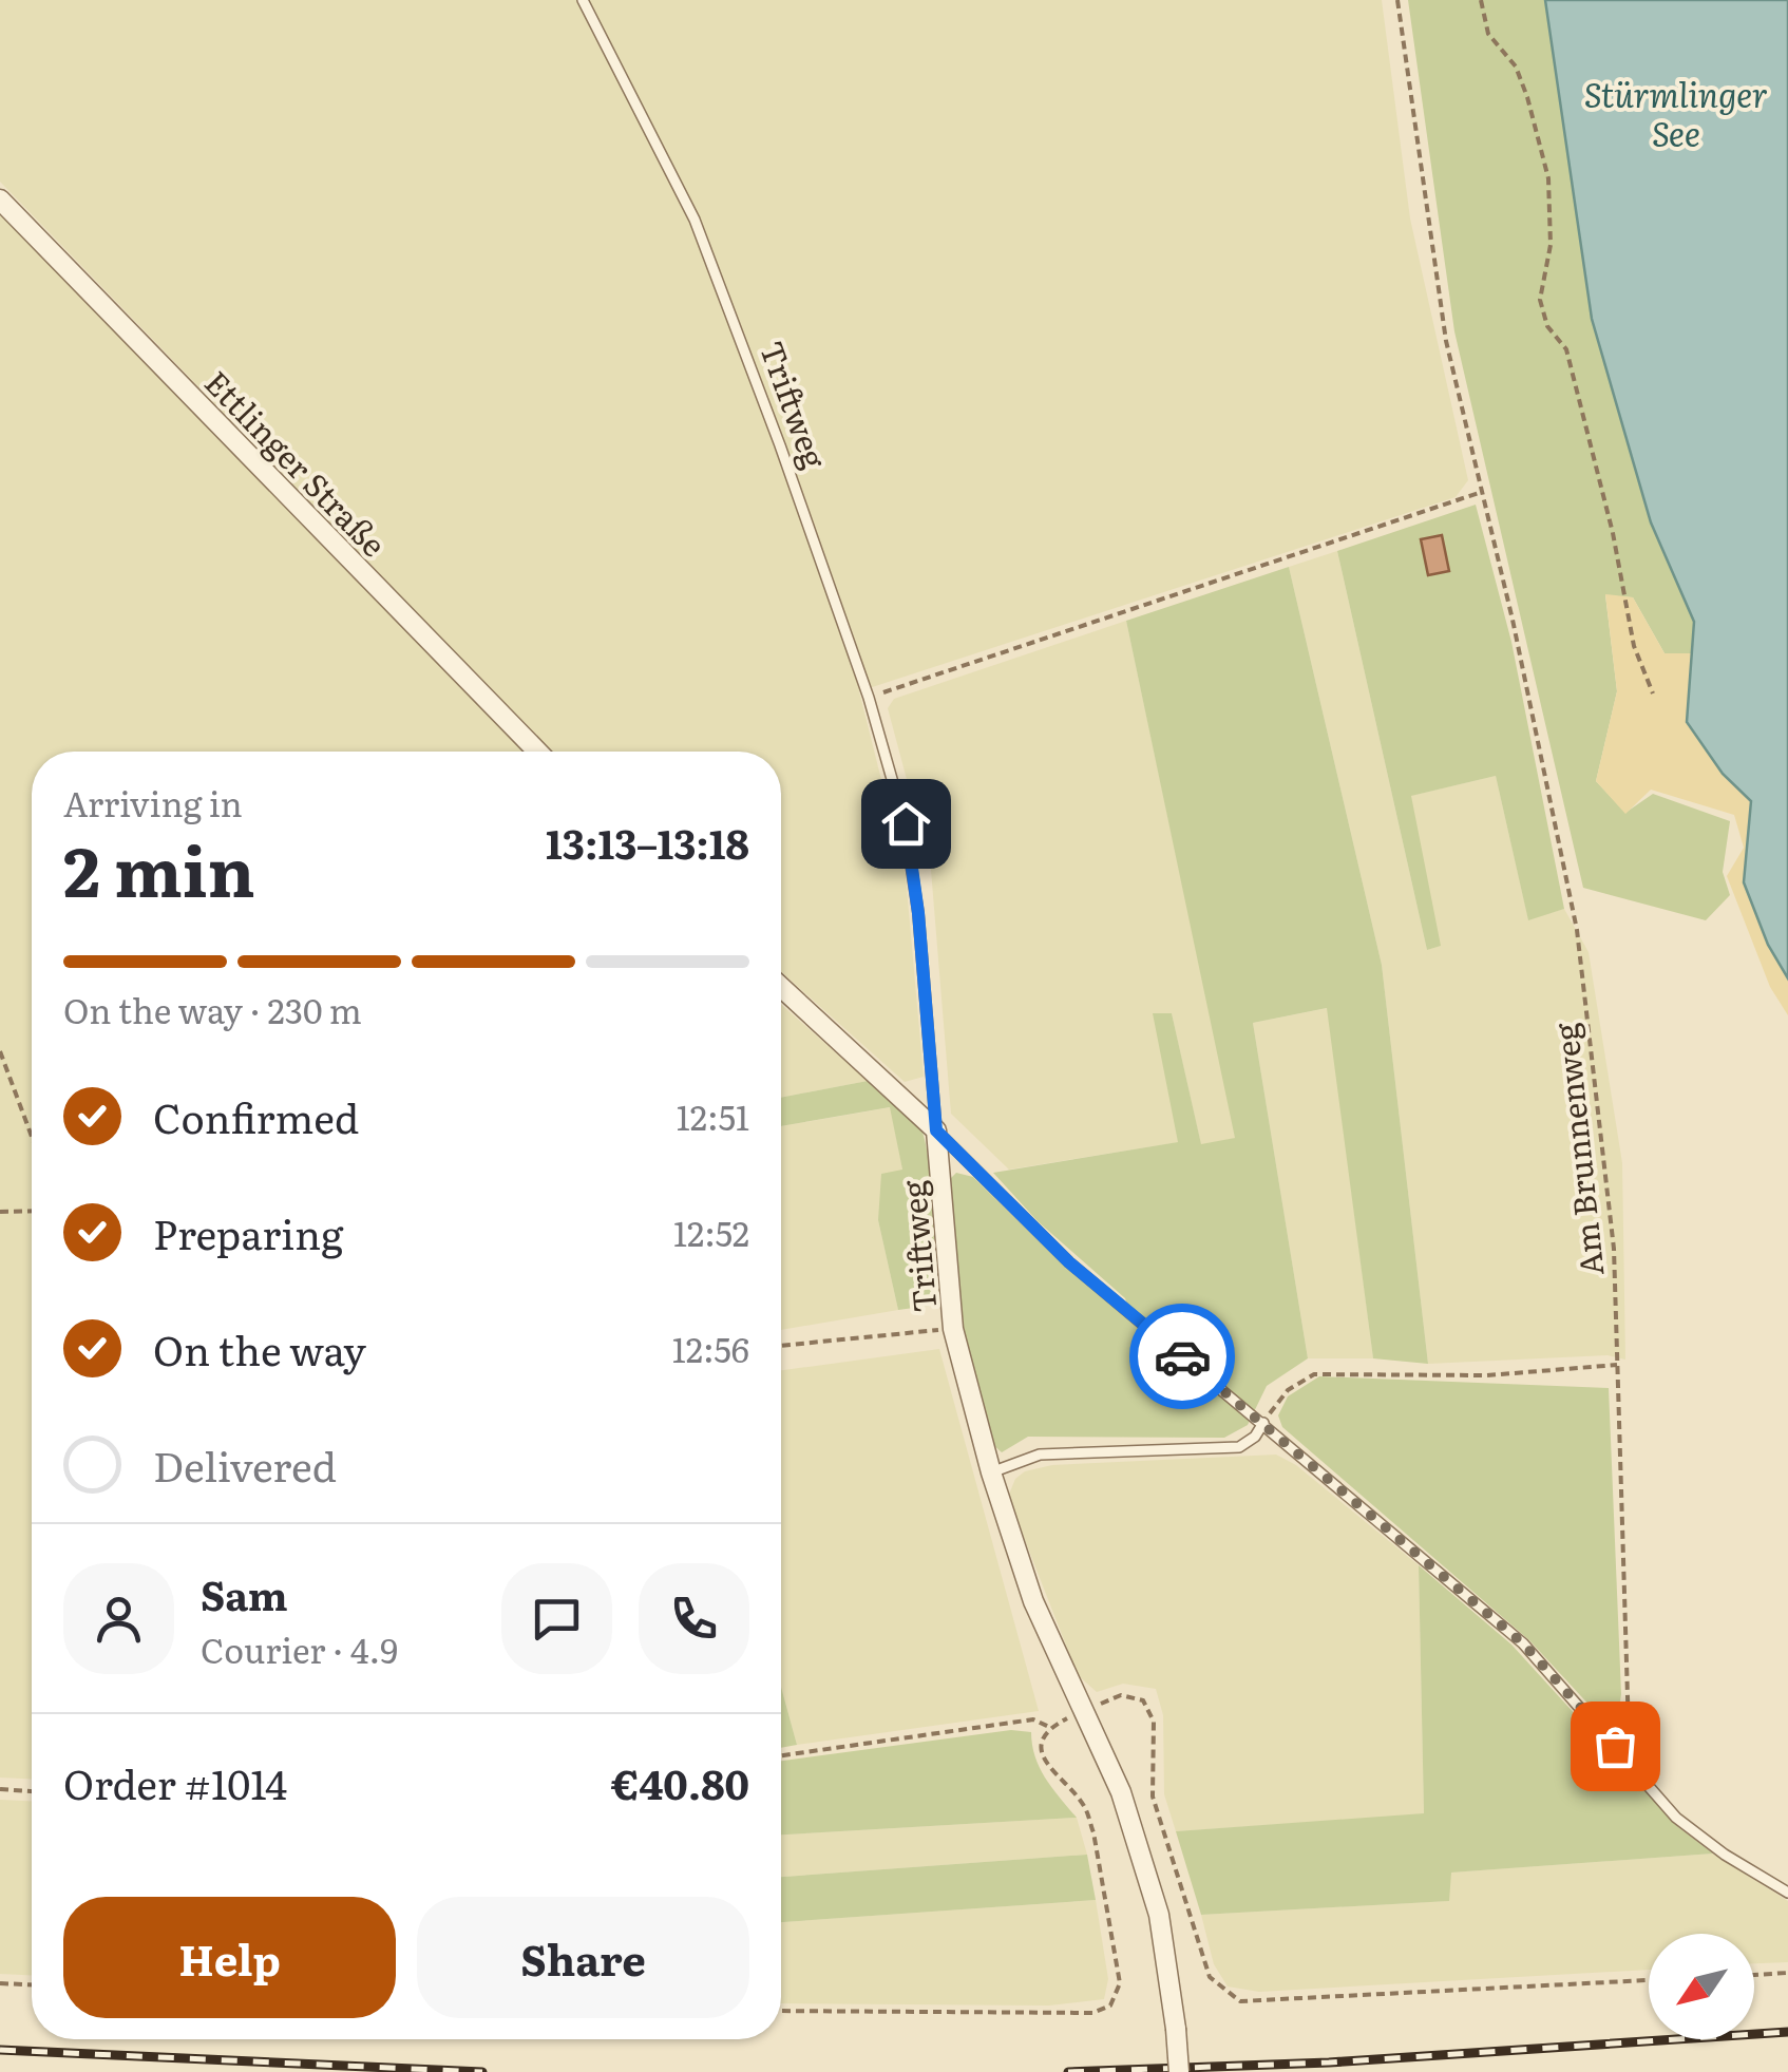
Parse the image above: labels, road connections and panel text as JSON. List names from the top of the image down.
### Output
{
  "streets": {
    "street": ["Triftweg", "Ettlinger Straße"],
    "path": ["Am Brunnenweg"]
  },
  "water": ["Stürmlinger See"],
  "north": "bottom left",
  "page": {
    "heading": ["2 min", "Arriving in", "13:13–13:18"],
    "panel": [
      "Sam",
      "Courier · 4.9",
      "Order #1014",
      "€40.80"
    ],
    "bar": "On the way · 230 m",
    "list": [
      ["Confirmed", "12:51"],
      ["Preparing", "12:52"],
      ["On the way", "12:56"],
      "Delivered"
    ],
    "buttons": ["Help", "Share"]
  }
}
